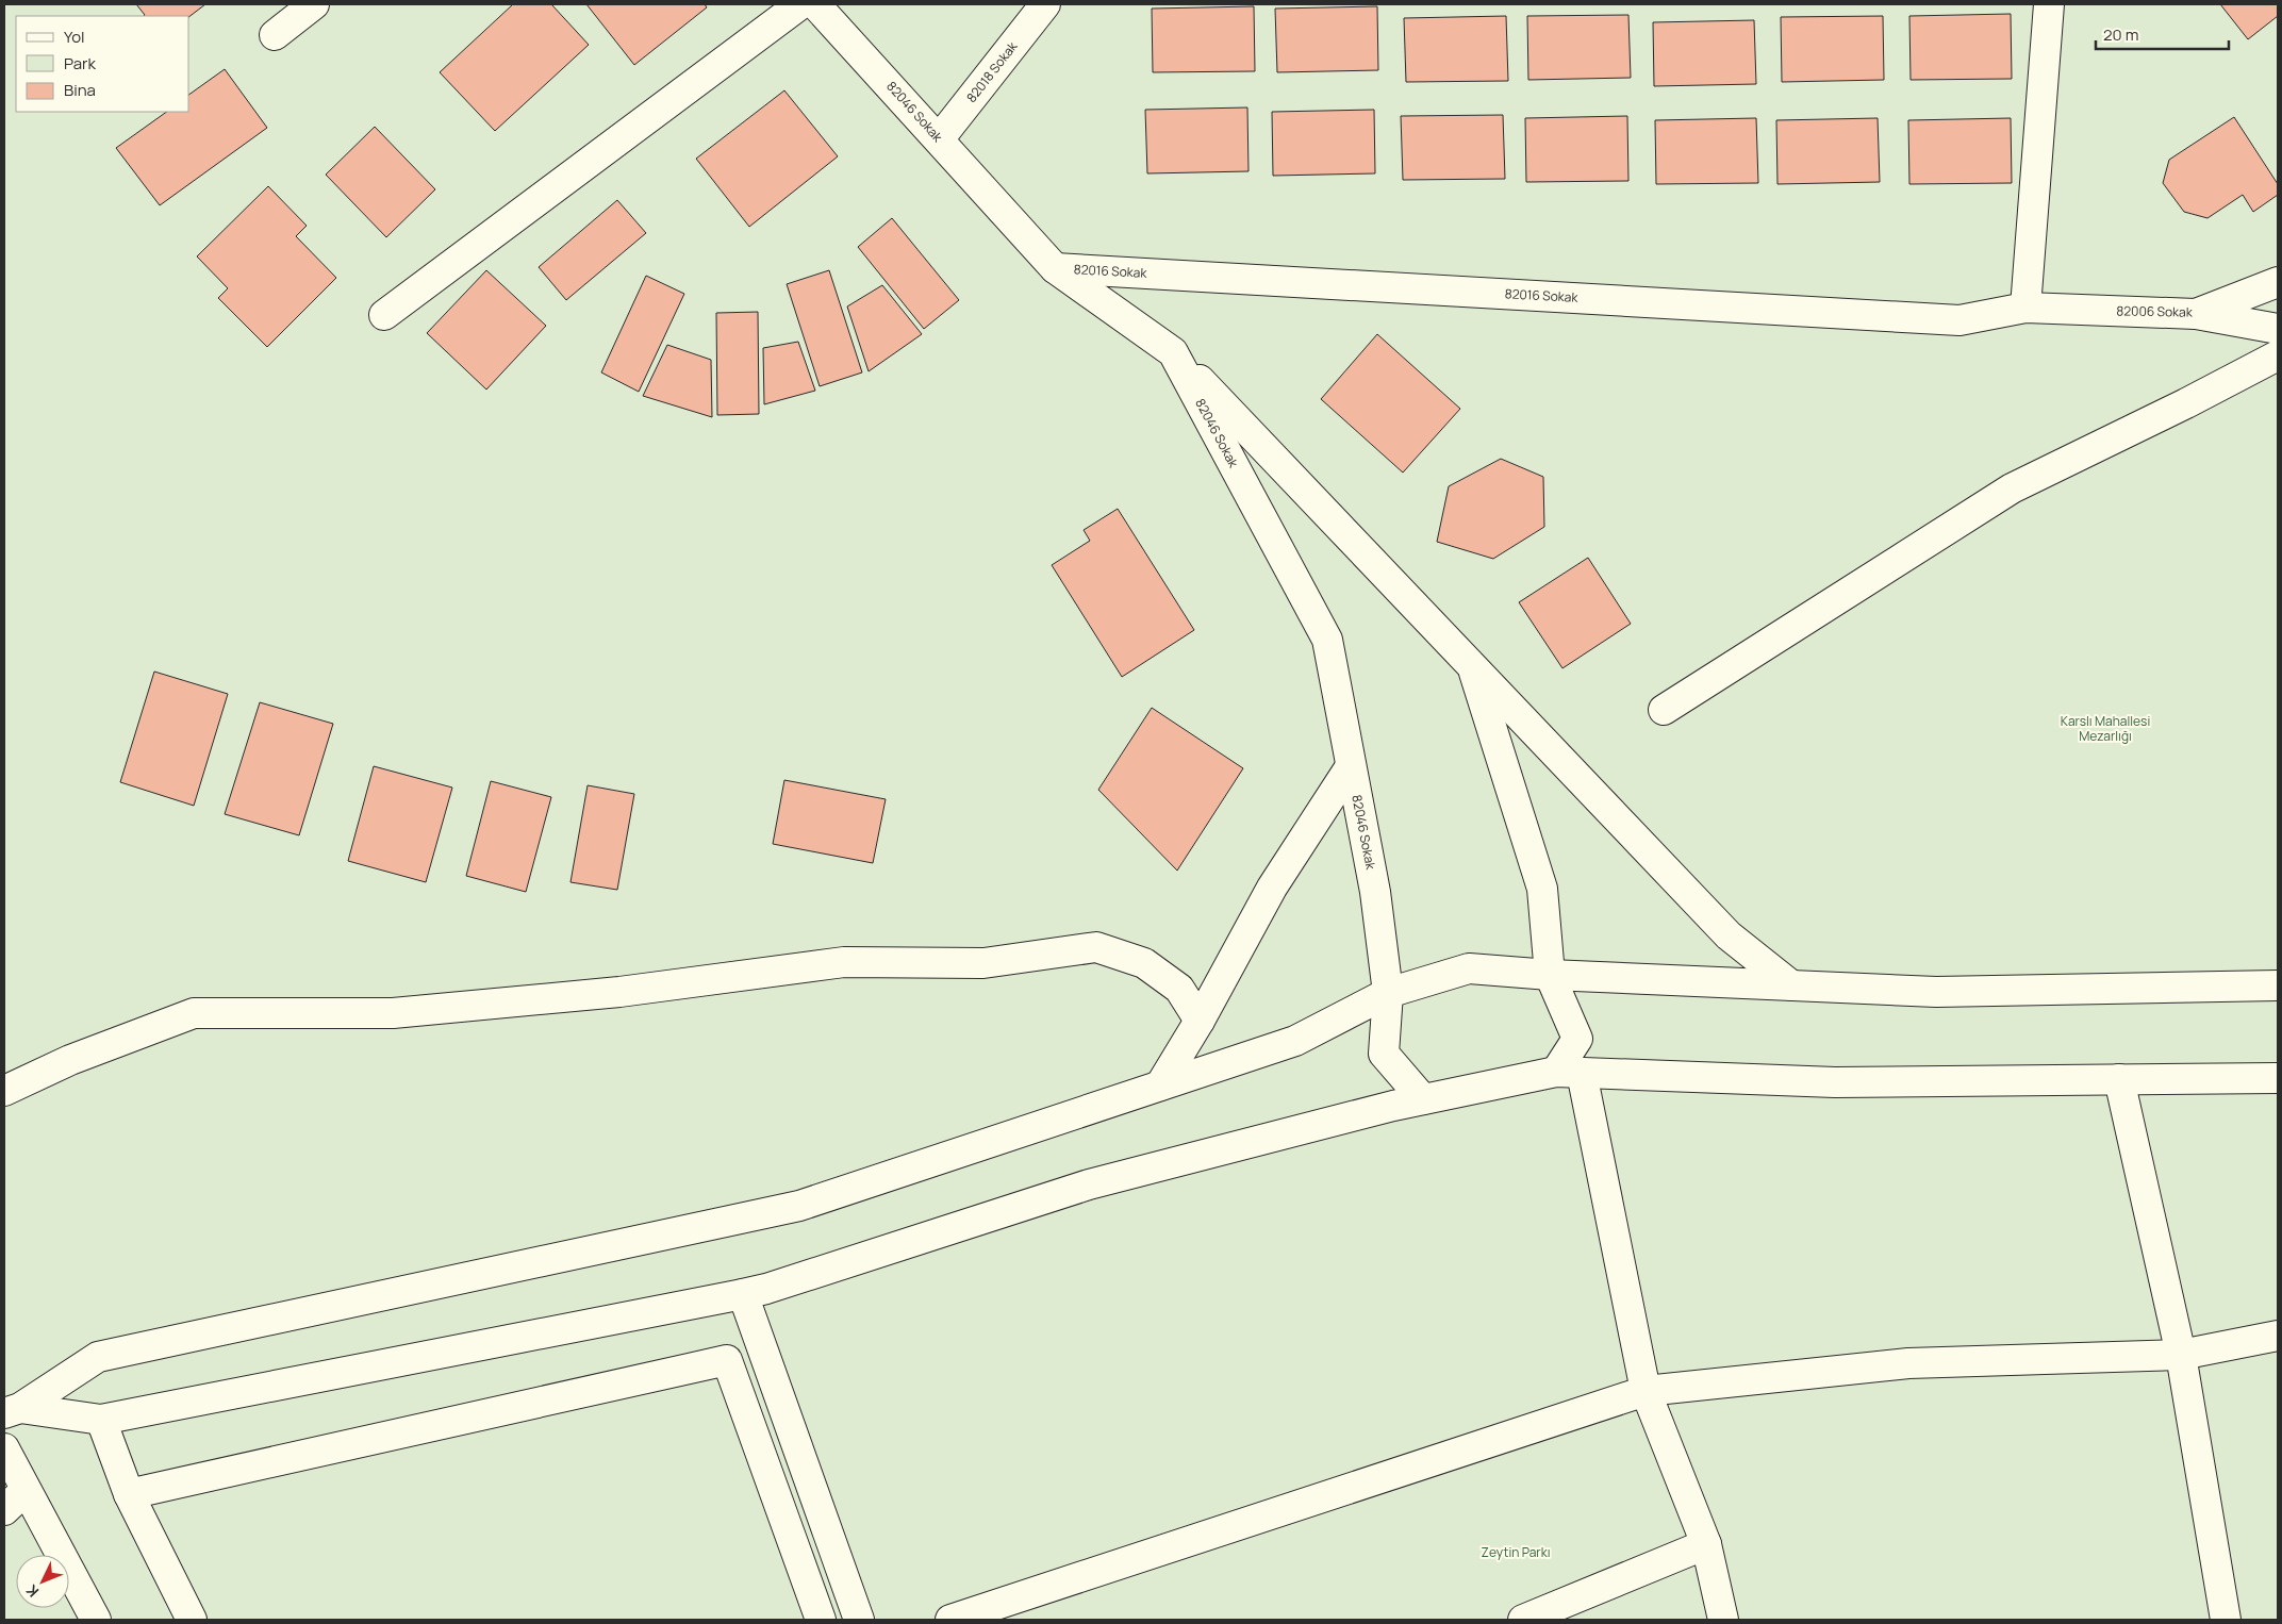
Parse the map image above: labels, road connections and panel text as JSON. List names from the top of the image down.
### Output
{
  "streets": {
    "street": [
      "82018 Sokak",
      "82046 Sokak",
      "82016 Sokak",
      "82006 Sokak"
    ]
  },
  "crossings": [
    ["82018 Sokak", "82046 Sokak"],
    ["82046 Sokak", "82016 Sokak"],
    ["82016 Sokak", "82006 Sokak"]
  ],
  "parks": ["Karslı Mahallesi Mezarlığı", "Zeytin Parkı"],
  "legend": ["Yol", "Park", "Bina"],
  "scale_bar": "20 m",
  "north": "bottom left"
}
